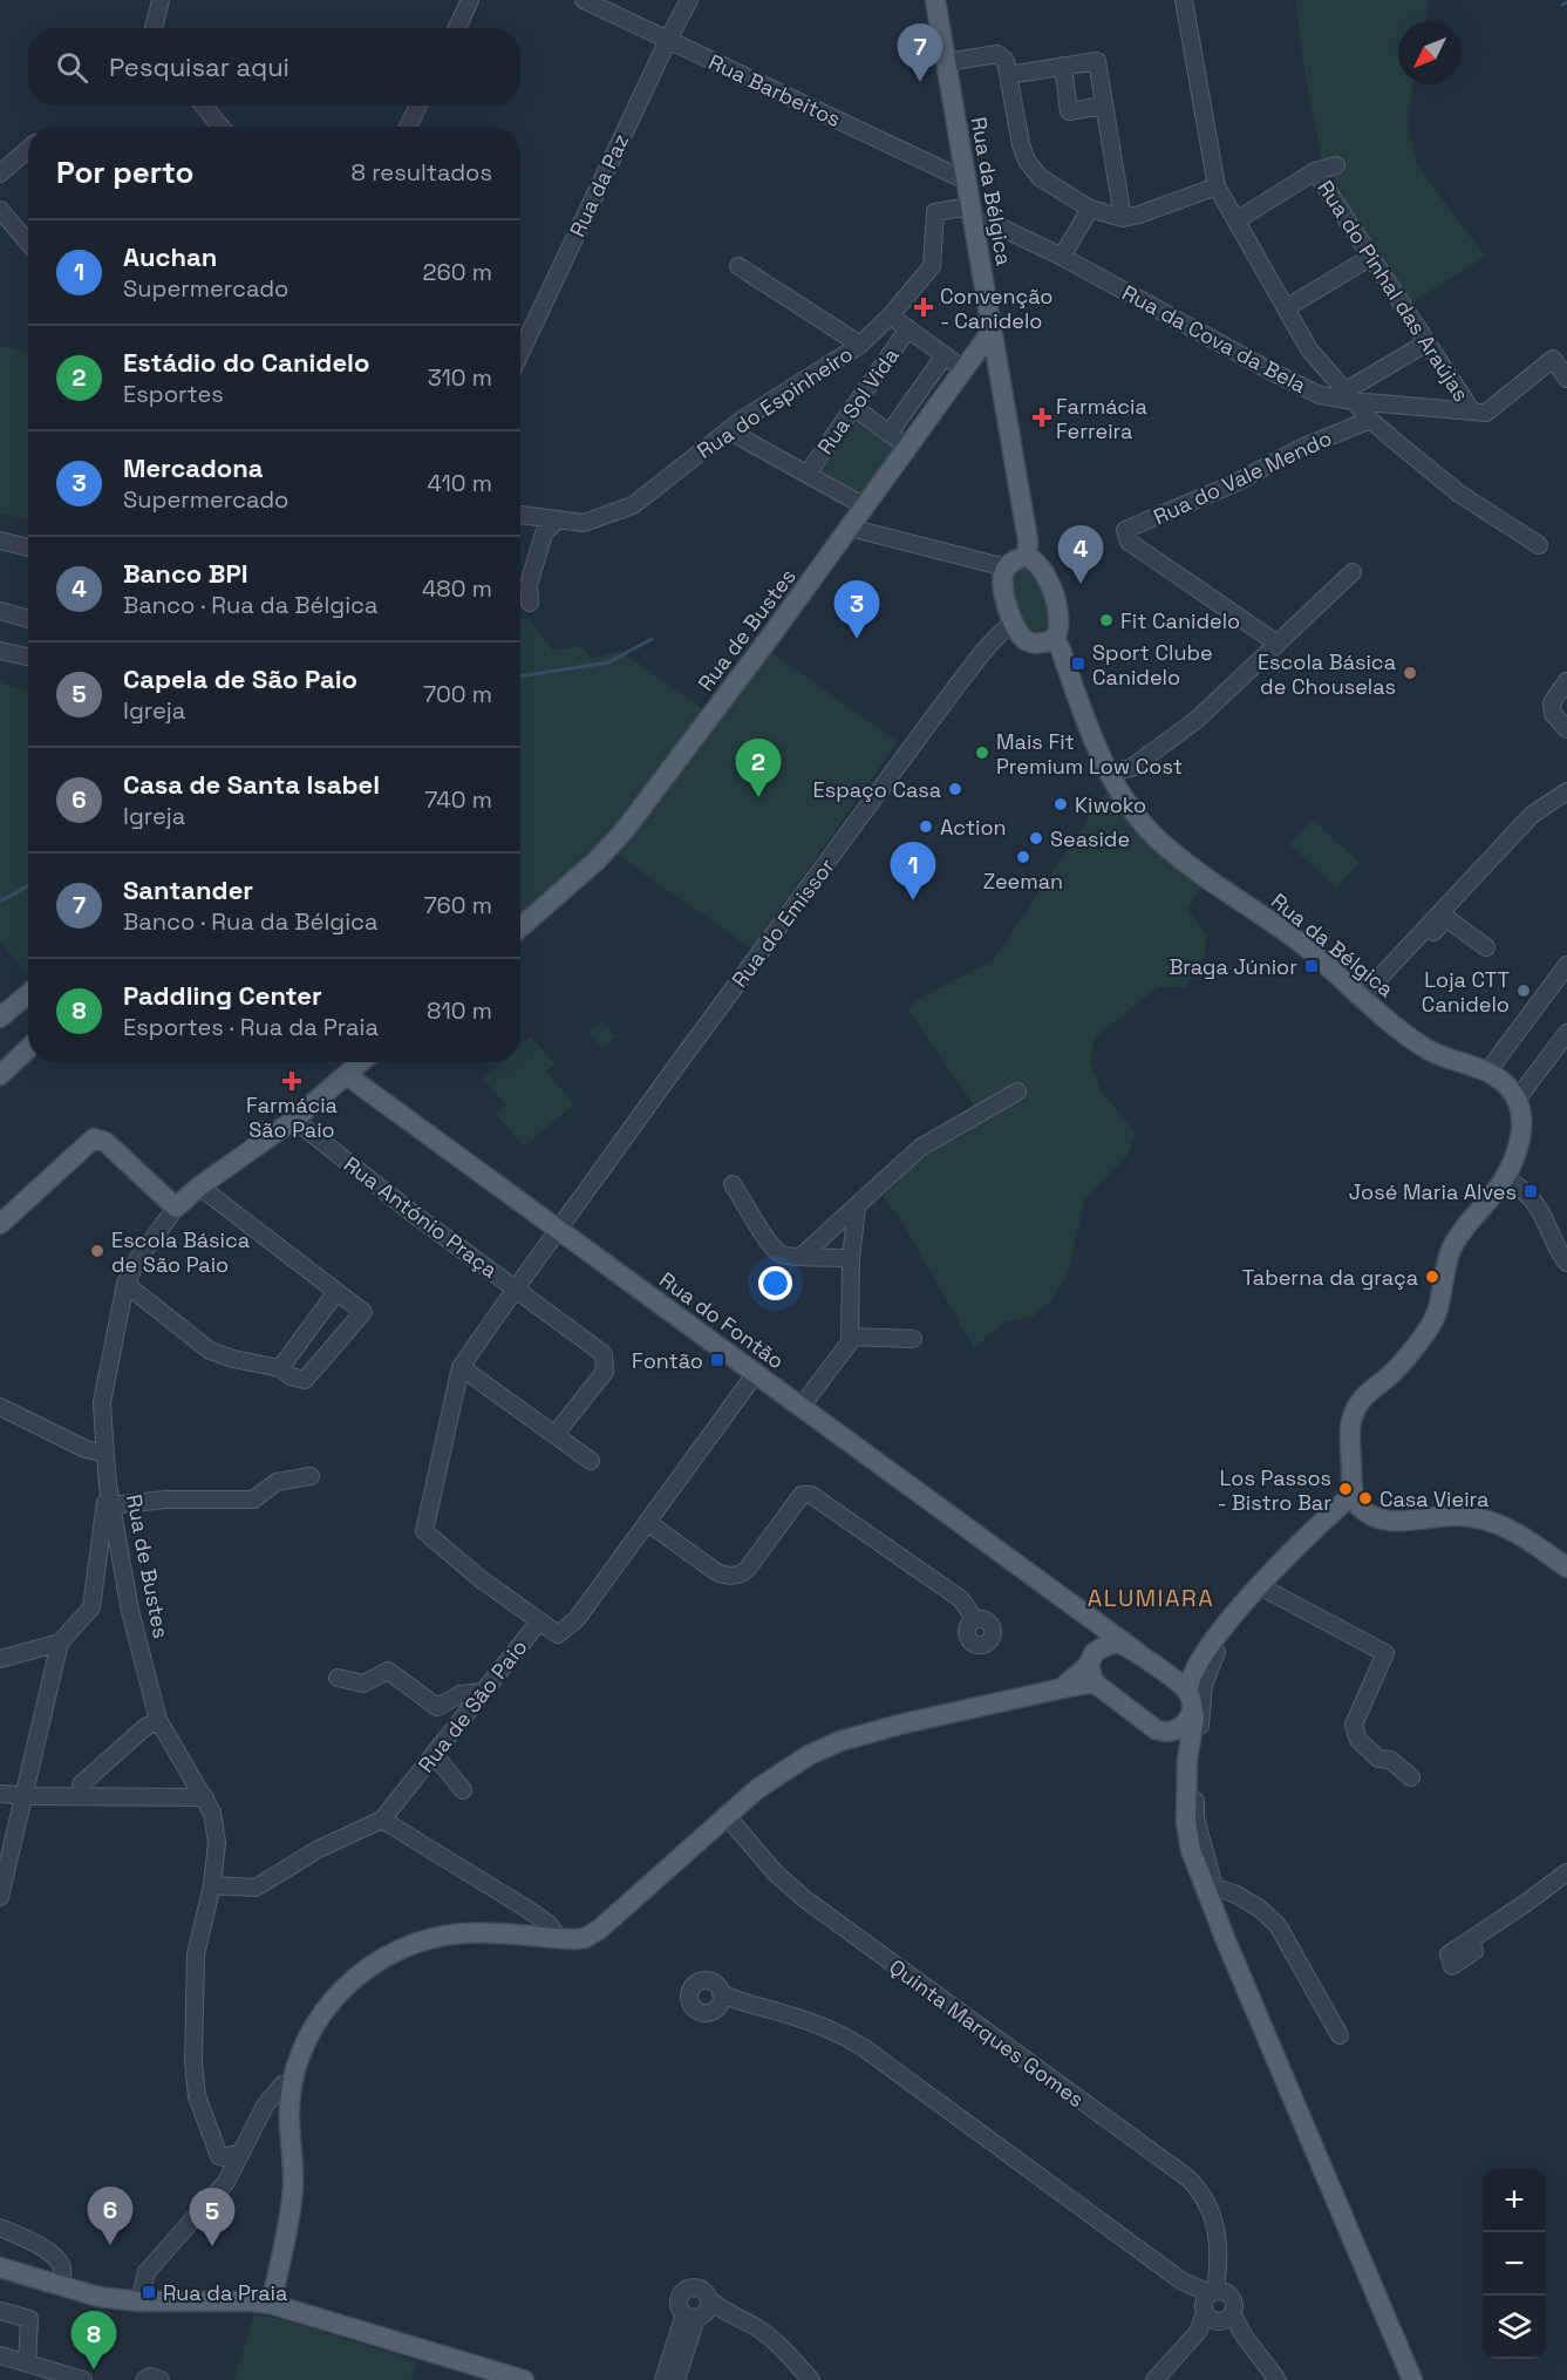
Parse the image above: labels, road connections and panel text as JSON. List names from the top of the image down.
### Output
{
  "streets": {
    "main road": ["Rua da Bélgica", "Rua de Bustes", "Rua do Fontão"],
    "street": [
      "Rua Barbeitos",
      "Rua da Paz",
      "Rua do Pinhal das Araújas",
      "Rua da Cova da Bela",
      "Rua Sol Vida",
      "Rua do Espinheiro",
      "Rua do Vale Mendo",
      "Rua do Emissor",
      "Rua António Praça",
      "Rua de São Paio",
      "Quinta Marques Gomes"
    ]
  },
  "crossings": [
    ["Rua Barbeitos", "Rua da Paz"],
    ["Rua Barbeitos", "Rua da Bélgica"],
    ["Rua da Bélgica", "Rua da Cova da Bela"],
    ["Rua da Bélgica", "Rua do Espinheiro"],
    ["Rua da Bélgica", "Rua de Bustes"],
    ["Rua do Pinhal das Araújas", "Rua da Cova da Bela"],
    ["Rua da Cova da Bela", "Rua do Espinheiro"],
    ["Rua de Bustes", "Rua António Praça"],
    ["Rua de Bustes", "Rua do Fontão"],
    ["Rua de Bustes", "Rua de São Paio"],
    ["Rua do Emissor", "Rua António Praça"],
    ["Rua do Emissor", "Rua do Fontão"],
    ["Rua do Fontão", "Rua de São Paio"]
  ],
  "districts": ["ALUMIARA"],
  "places": {
    "health": ["Convenção - Canidelo", "Farmácia Ferreira", "Farmácia São Paio"],
    "other": [
      "Fit Canidelo",
      "Escola Básica de Chouselas",
      "Mais Fit Premium Low Cost",
      "Espaço Casa",
      "Kiwoko",
      "Action",
      "Seaside",
      "Zeeman",
      "Loja CTT Canidelo",
      "Escola Básica de São Paio",
      "Taberna da graça",
      "Los Passos - Bistro Bar",
      "Casa Vieira"
    ],
    "transit": [
      "Sport Clube Canidelo",
      "Braga Júnior",
      "José Maria Alves",
      "Fontão",
      "Rua da Praia"
    ]
  },
  "north": "bottom left",
  "page": {
    "pins": [
      "7",
      "4",
      "3",
      "2",
      "1",
      "6",
      "5",
      "8"
    ],
    "search": "Pesquisar aqui",
    "heading": ["Por perto", "8 resultados"],
    "list": [
      {
        "mark": "1",
        "name": "Auchan",
        "note": "Supermercado",
        "value": "260 m"
      },
      {
        "mark": "2",
        "name": "Estádio do Canidelo",
        "note": "Esportes",
        "value": "310 m"
      },
      {
        "mark": "3",
        "name": "Mercadona",
        "note": "Supermercado",
        "value": "410 m"
      },
      {
        "mark": "4",
        "name": "Banco BPI",
        "note": "Banco · Rua da Bélgica",
        "value": "480 m"
      },
      {
        "mark": "5",
        "name": "Capela de São Paio",
        "note": "Igreja",
        "value": "700 m"
      },
      {
        "mark": "6",
        "name": "Casa de Santa Isabel",
        "note": "Igreja",
        "value": "740 m"
      },
      {
        "mark": "7",
        "name": "Santander",
        "note": "Banco · Rua da Bélgica",
        "value": "760 m"
      },
      {
        "mark": "8",
        "name": "Paddling Center",
        "note": "Esportes · Rua da Praia",
        "value": "810 m"
      }
    ],
    "map_buttons": ["+", "−"]
  }
}
